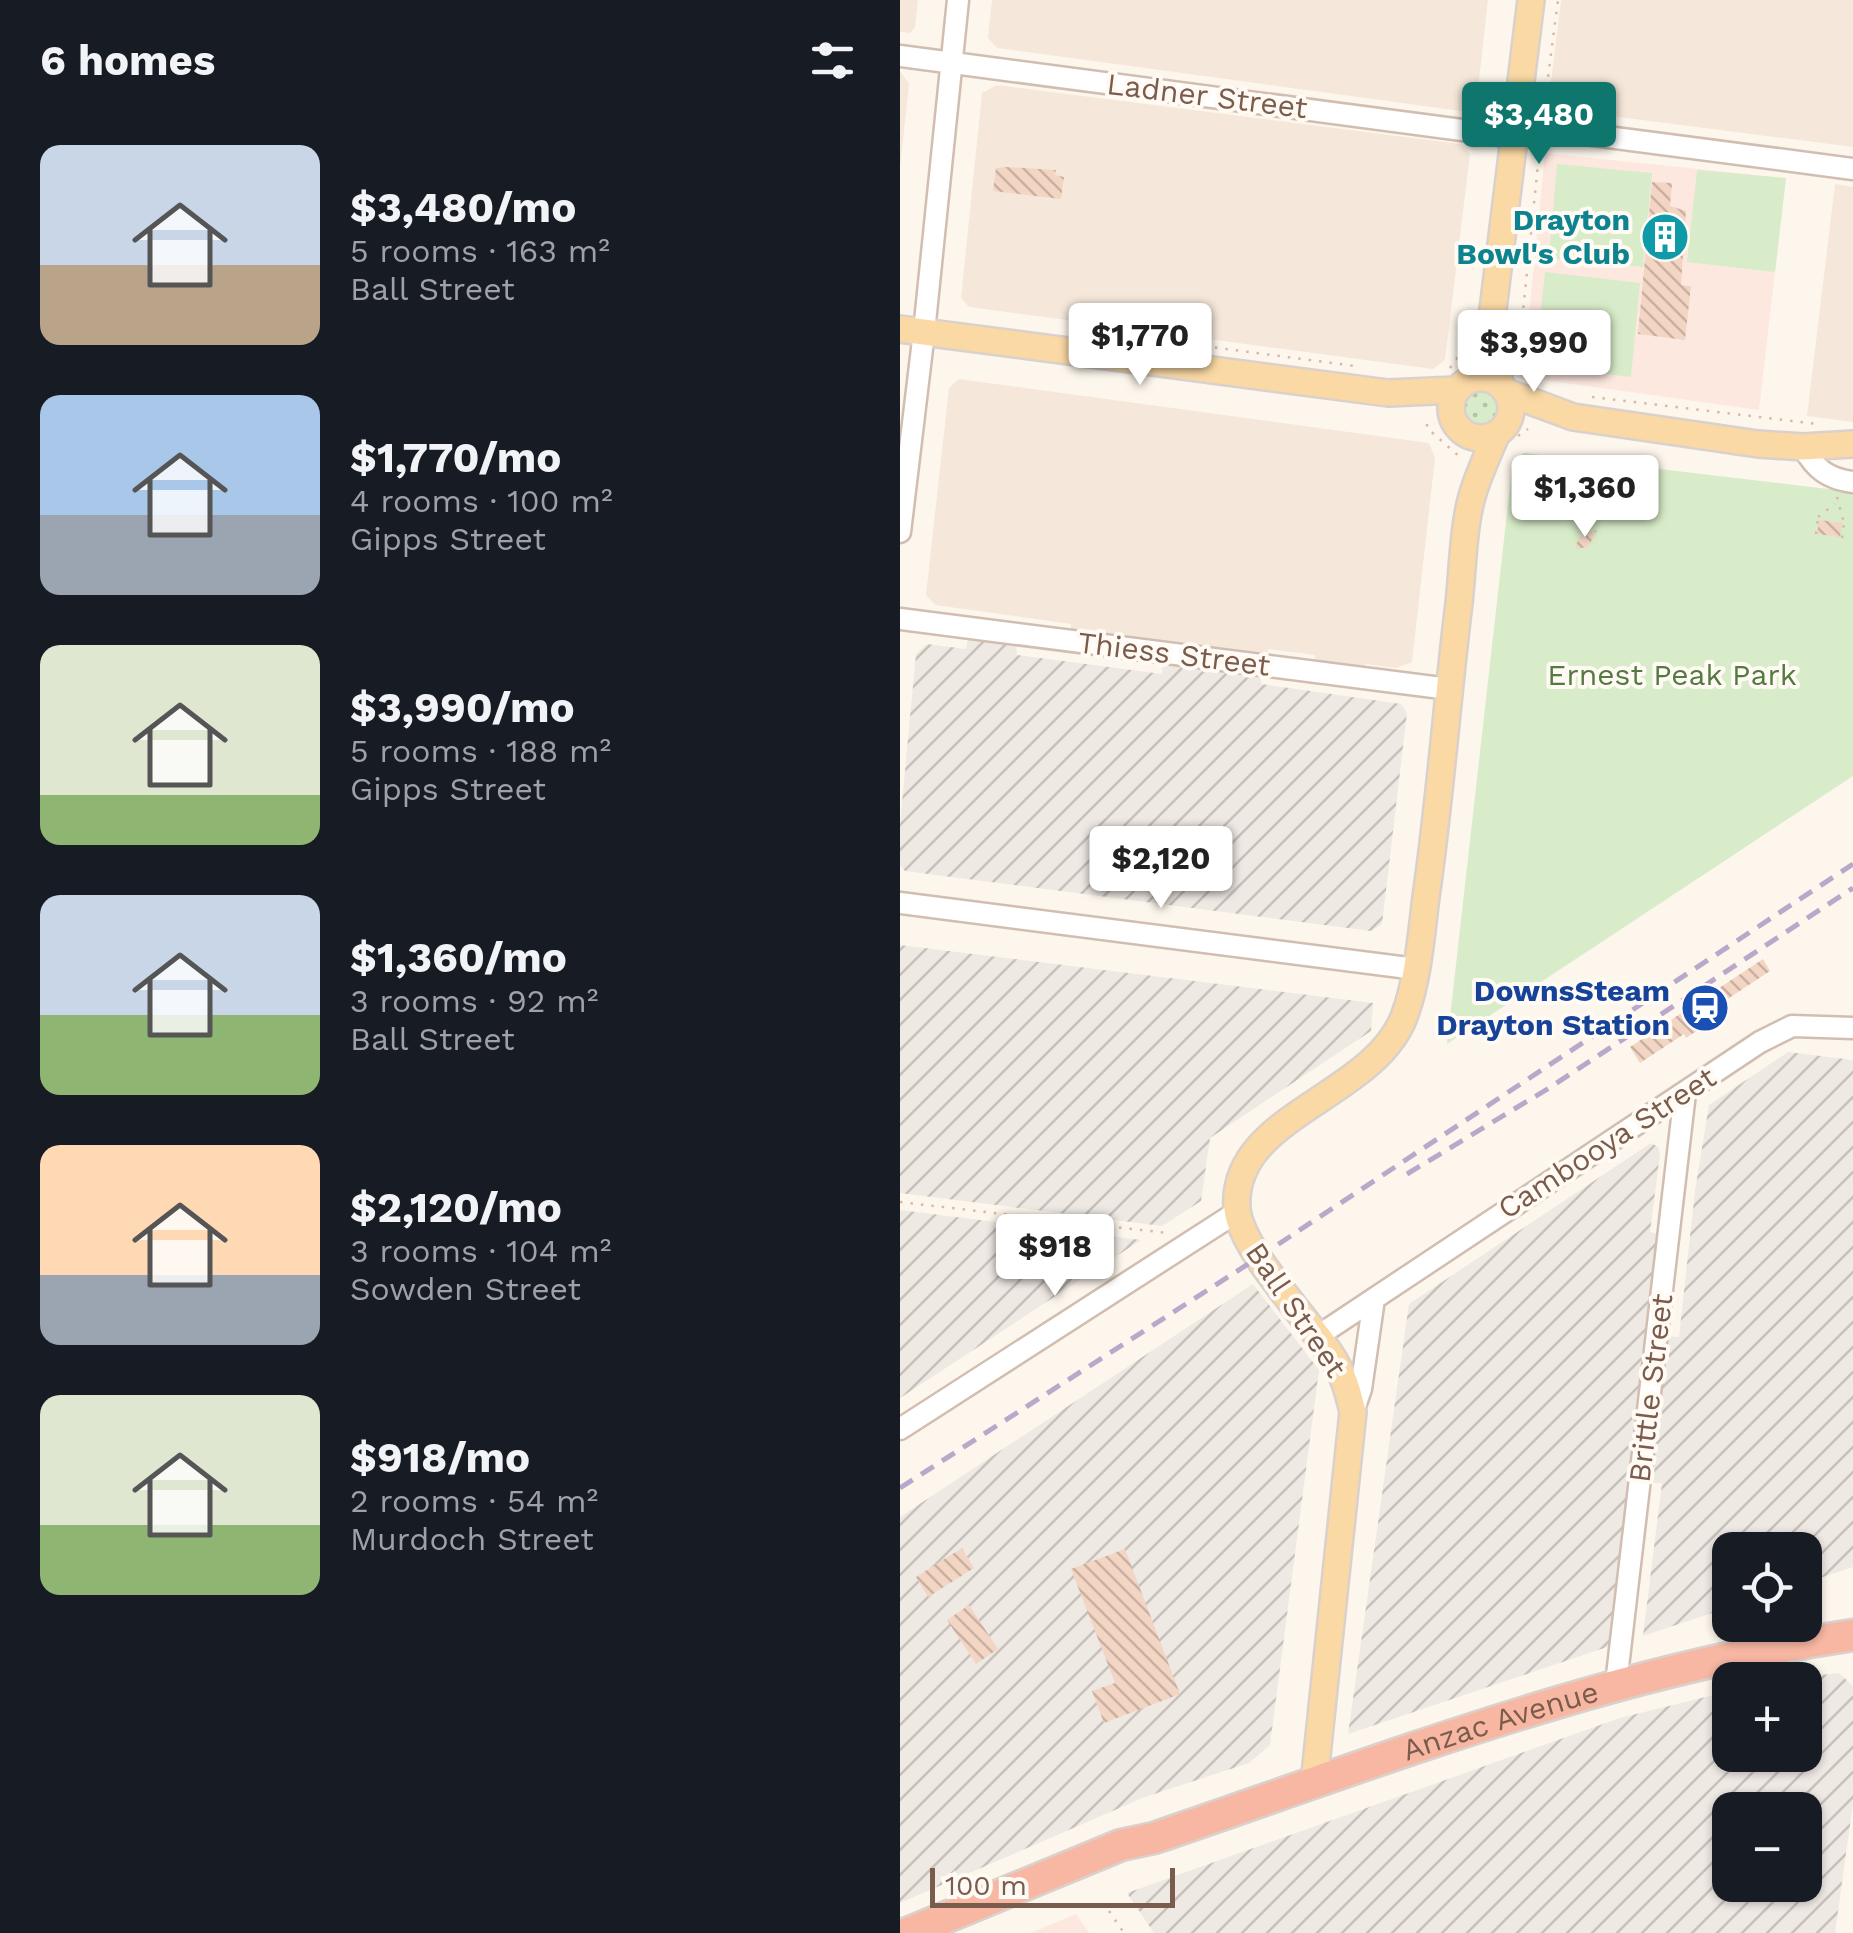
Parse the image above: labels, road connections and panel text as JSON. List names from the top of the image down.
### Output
{
  "streets": {
    "highway": ["Anzac Avenue"],
    "main road": ["Ball Street"],
    "street": [
      "Ladner Street",
      "Thiess Street",
      "Cambooya Street",
      "Brittle Street"
    ]
  },
  "crossings": [
    ["Thiess Street", "Ball Street"],
    ["Cambooya Street", "Ball Street"],
    ["Cambooya Street", "Brittle Street"],
    ["Ball Street", "Anzac Avenue"],
    ["Brittle Street", "Anzac Avenue"]
  ],
  "parks": ["Ernest Peak Park"],
  "places": {
    "building": ["Drayton Bowl's Club"],
    "station": ["DownsSteam Drayton Station"]
  },
  "scale_bar": "100 m",
  "page": {
    "heading": "6 homes",
    "price": [
      "$3,480",
      "$1,770",
      "$3,990",
      "$1,360",
      "$2,120",
      "$918"
    ],
    "list": [
      {
        "name": "$3,480/mo",
        "note": "5 rooms · 163 m² · Ball Street"
      },
      {
        "name": "$1,770/mo",
        "note": "4 rooms · 100 m² · Gipps Street"
      },
      {
        "name": "$3,990/mo",
        "note": "5 rooms · 188 m² · Gipps Street"
      },
      {
        "name": "$1,360/mo",
        "note": "3 rooms · 92 m² · Ball Street"
      },
      {
        "name": "$2,120/mo",
        "note": "3 rooms · 104 m² · Sowden Street"
      },
      {
        "name": "$918/mo",
        "note": "2 rooms · 54 m² · Murdoch Street"
      }
    ],
    "map_buttons": ["+", "−"],
    "scale": "100 m"
  }
}
